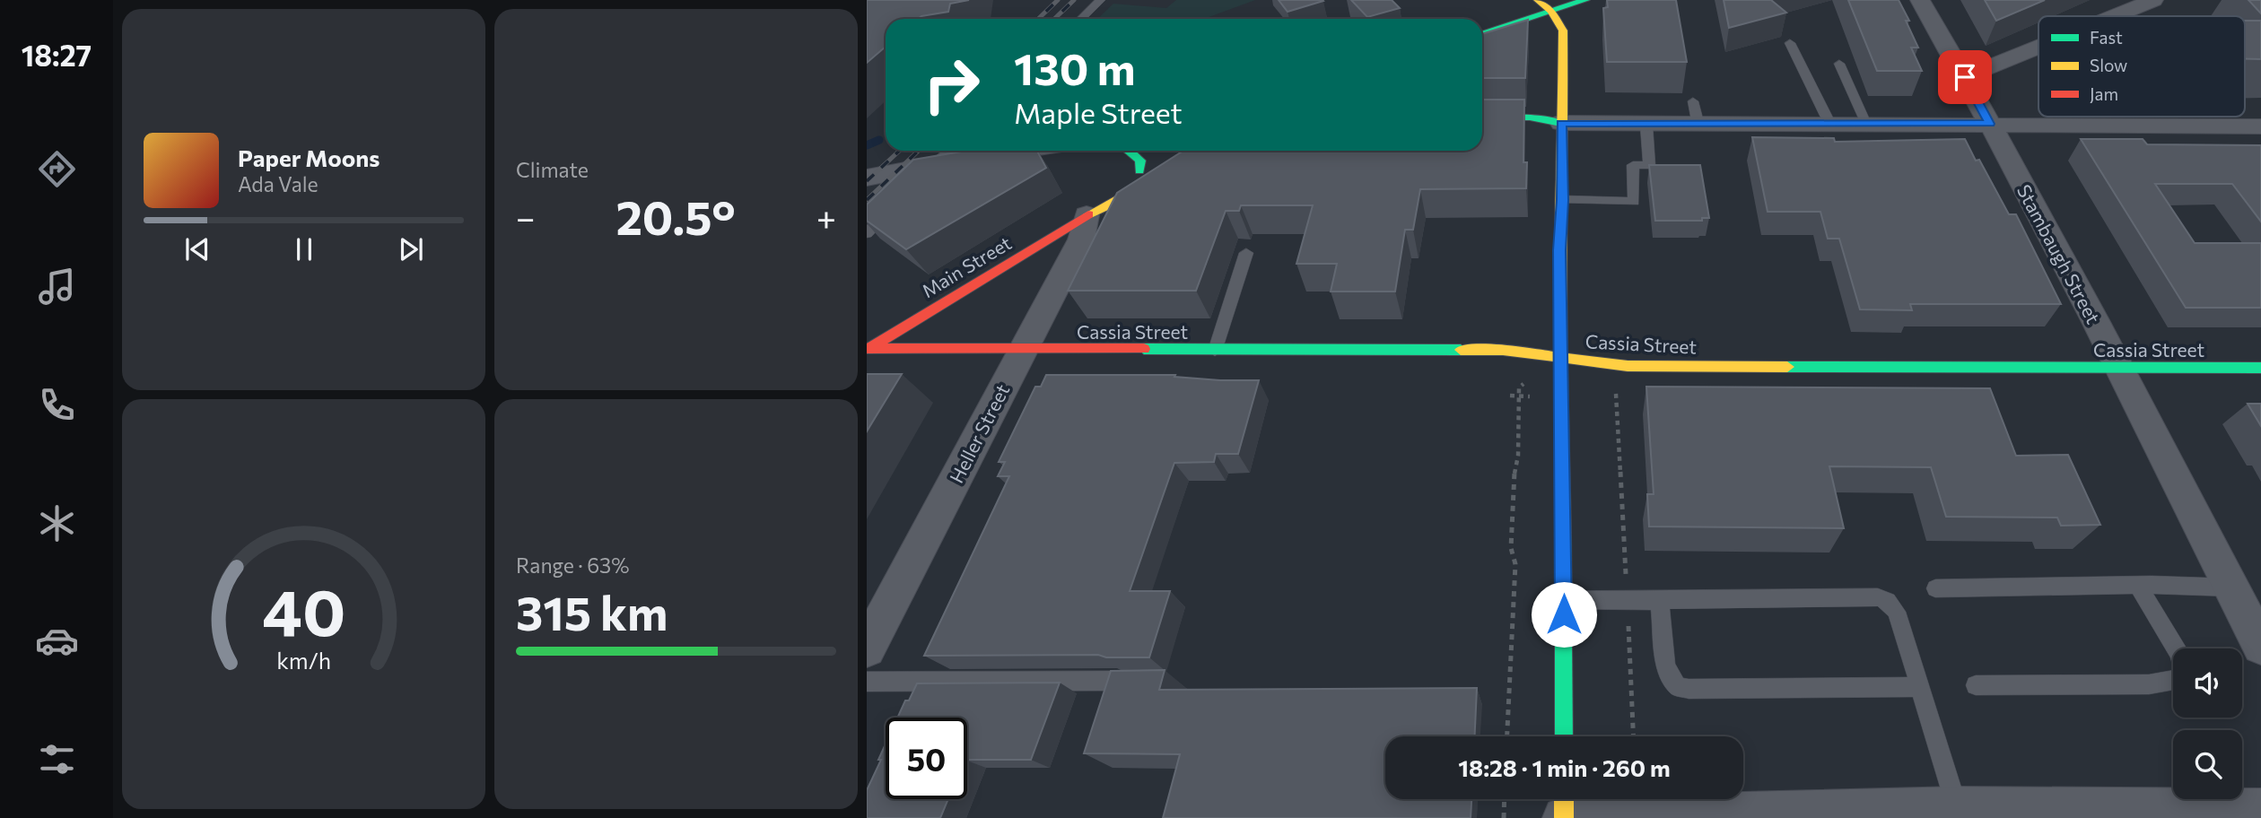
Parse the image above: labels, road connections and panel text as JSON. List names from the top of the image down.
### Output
{
  "streets": {
    "street": [
      "Stambaugh Street",
      "Main Street",
      "Cassia Street",
      "Heller Street"
    ]
  },
  "crossings": [
    ["Stambaugh Street", "Cassia Street"],
    ["Main Street", "Cassia Street"],
    ["Main Street", "Heller Street"],
    ["Cassia Street", "Heller Street"]
  ],
  "legend": ["Fast", "Slow", "Jam"],
  "page": {
    "tabs": "18:27",
    "tile": [
      "Climate",
      ["Range · 63%", "315 km"]
    ],
    "turn": ["130 m", "Maple Street"],
    "song": ["Paper Moons", "Ada Vale"],
    "heat": ["−", "20.5°", "+"],
    "limit": "50",
    "trip": "18:28 · 1 min · 260 m",
    "gauge": ["40", "km/h"]
  }
}
